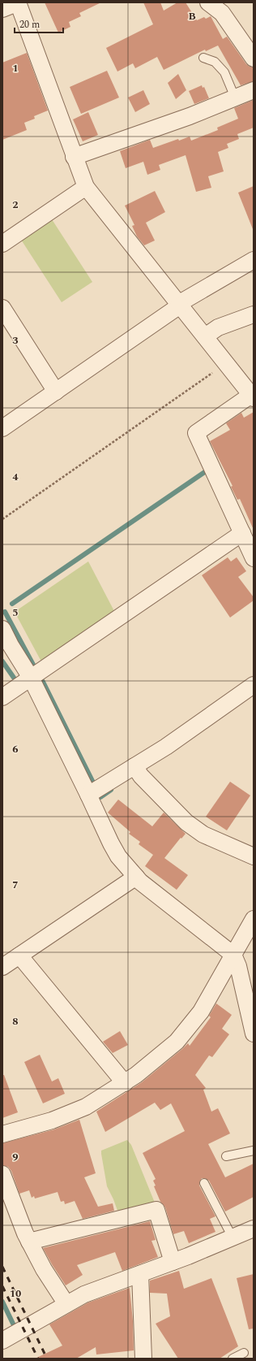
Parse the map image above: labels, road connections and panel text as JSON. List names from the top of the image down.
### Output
{
  "scale_bar": "20 m",
  "grid": {
    "columns": ["B"],
    "rows": [
      "1",
      "2",
      "3",
      "4",
      "5",
      "6",
      "7",
      "8",
      "9",
      "10"
    ]
  }
}
